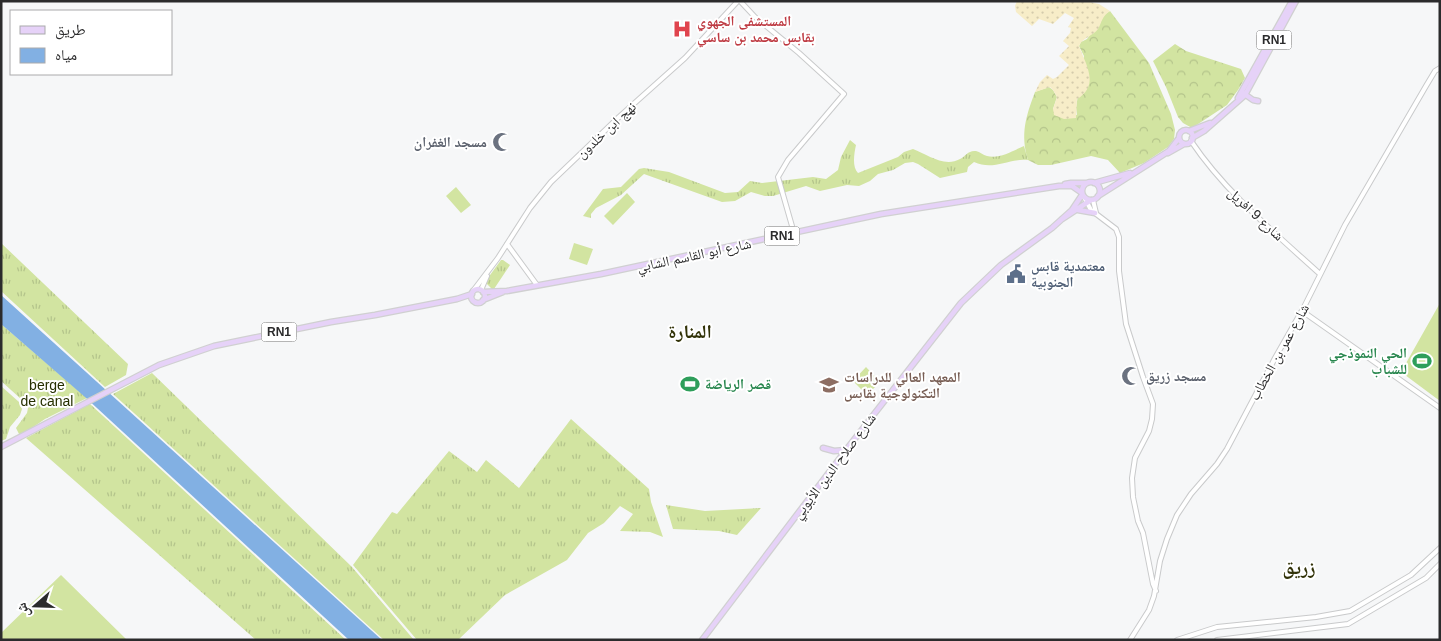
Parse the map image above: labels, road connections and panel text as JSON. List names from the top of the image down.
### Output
{
  "streets": {
    "main road": ["RN1", "شارع أبو القاسم الشابي", "شارع صلاح الدين الأيوبي"],
    "street": ["نهج ابن خلدون", "شارع 9 افريل", "شارع عمر بن الخطاب"]
  },
  "crossings": [
    ["RN1", "شارع 9 افريل"],
    ["RN1", "شارع أبو القاسم الشابي"],
    ["RN1", "شارع صلاح الدين الأيوبي"],
    ["شارع 9 افريل", "شارع عمر بن الخطاب"],
    ["شارع أبو القاسم الشابي", "شارع صلاح الدين الأيوبي"]
  ],
  "districts": ["المنارة", "زريق"],
  "parks": ["berge de canal"],
  "places": {
    "hospital": ["المستشفى الجهوي بقابس محمد بن ساسي"],
    "mosque": ["مسجد الغفران", "مسجد زريق"],
    "public building": ["معتمدية قابس الجنوبية"],
    "sports": ["الحي النموذجي للشباب", "قصر الرياضة"],
    "school or university": ["المعهد العالي للدراسات التكنولوجية بقابس"]
  },
  "legend": ["طريق", "مياه"],
  "north": "left"
}
